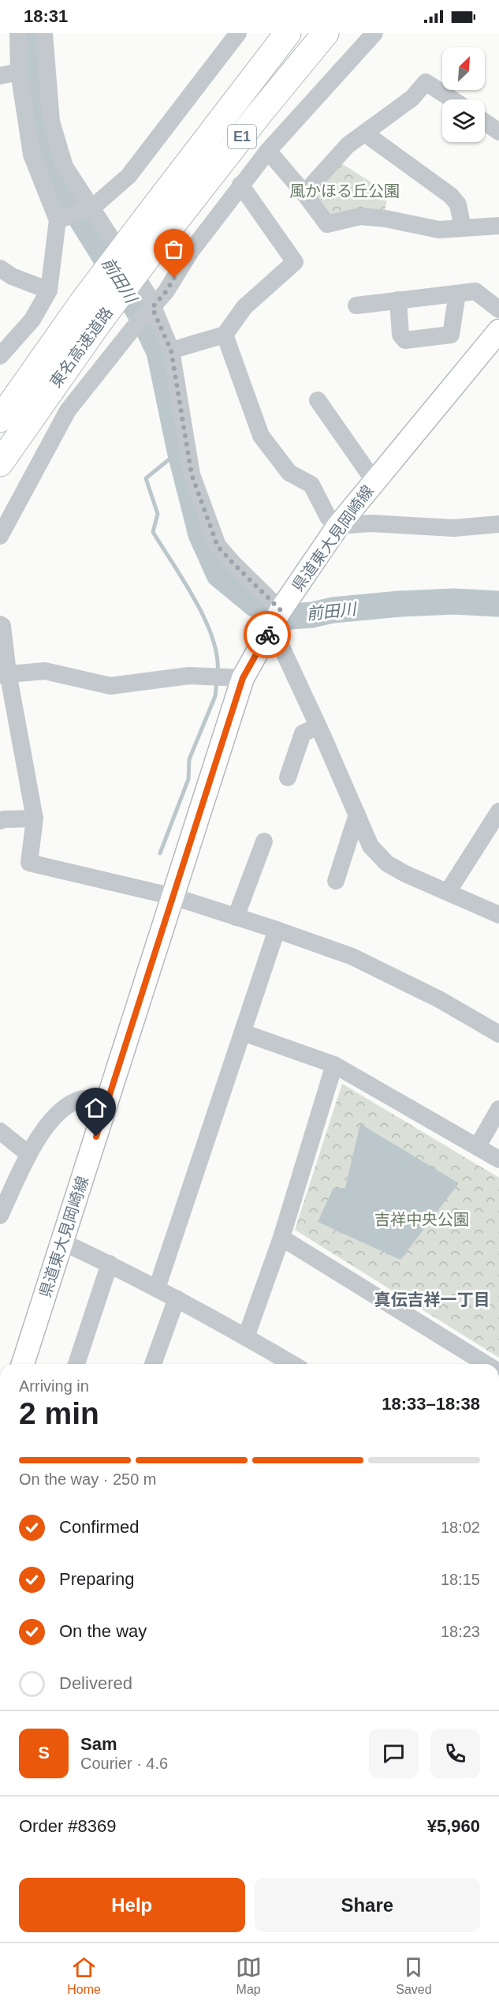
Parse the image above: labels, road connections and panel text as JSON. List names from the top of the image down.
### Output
{
  "streets": {
    "highway": ["E1", "東名高速道路"],
    "main road": ["県道東大見岡崎線"]
  },
  "districts": ["真伝吉祥一丁目"],
  "water": ["前田川"],
  "parks": ["風かほる丘公園", "吉祥中央公園"],
  "north": "top right",
  "page": {
    "status": "18:31",
    "heading": ["2 min", "Arriving in", "18:33–18:38"],
    "panel": [
      "Sam",
      "Courier · 4.6",
      "Order #8369",
      "¥5,960"
    ],
    "bar": "On the way · 250 m",
    "list": [
      ["Confirmed", "18:02"],
      ["Preparing", "18:15"],
      ["On the way", "18:23"],
      "Delivered"
    ],
    "round": "S",
    "buttons": ["Help", "Share"],
    "tabs": ["Home", "Map", "Saved"]
  }
}
